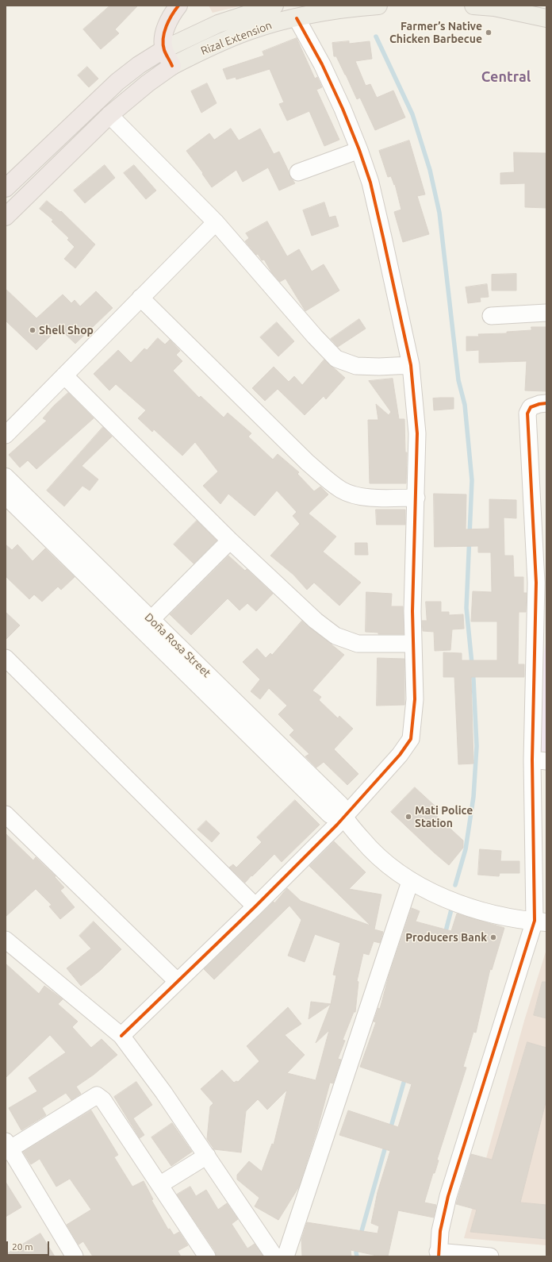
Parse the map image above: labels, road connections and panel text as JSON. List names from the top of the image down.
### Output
{
  "streets": {
    "main road": ["Rizal Extension"],
    "street": ["Doña Rosa Street"]
  },
  "districts": ["Central"],
  "places": [
    "Farmer’s Native Chicken Barbecue",
    "Shell Shop",
    "Mati Police Station",
    "Producers Bank"
  ],
  "scale_bar": "20 m"
}
